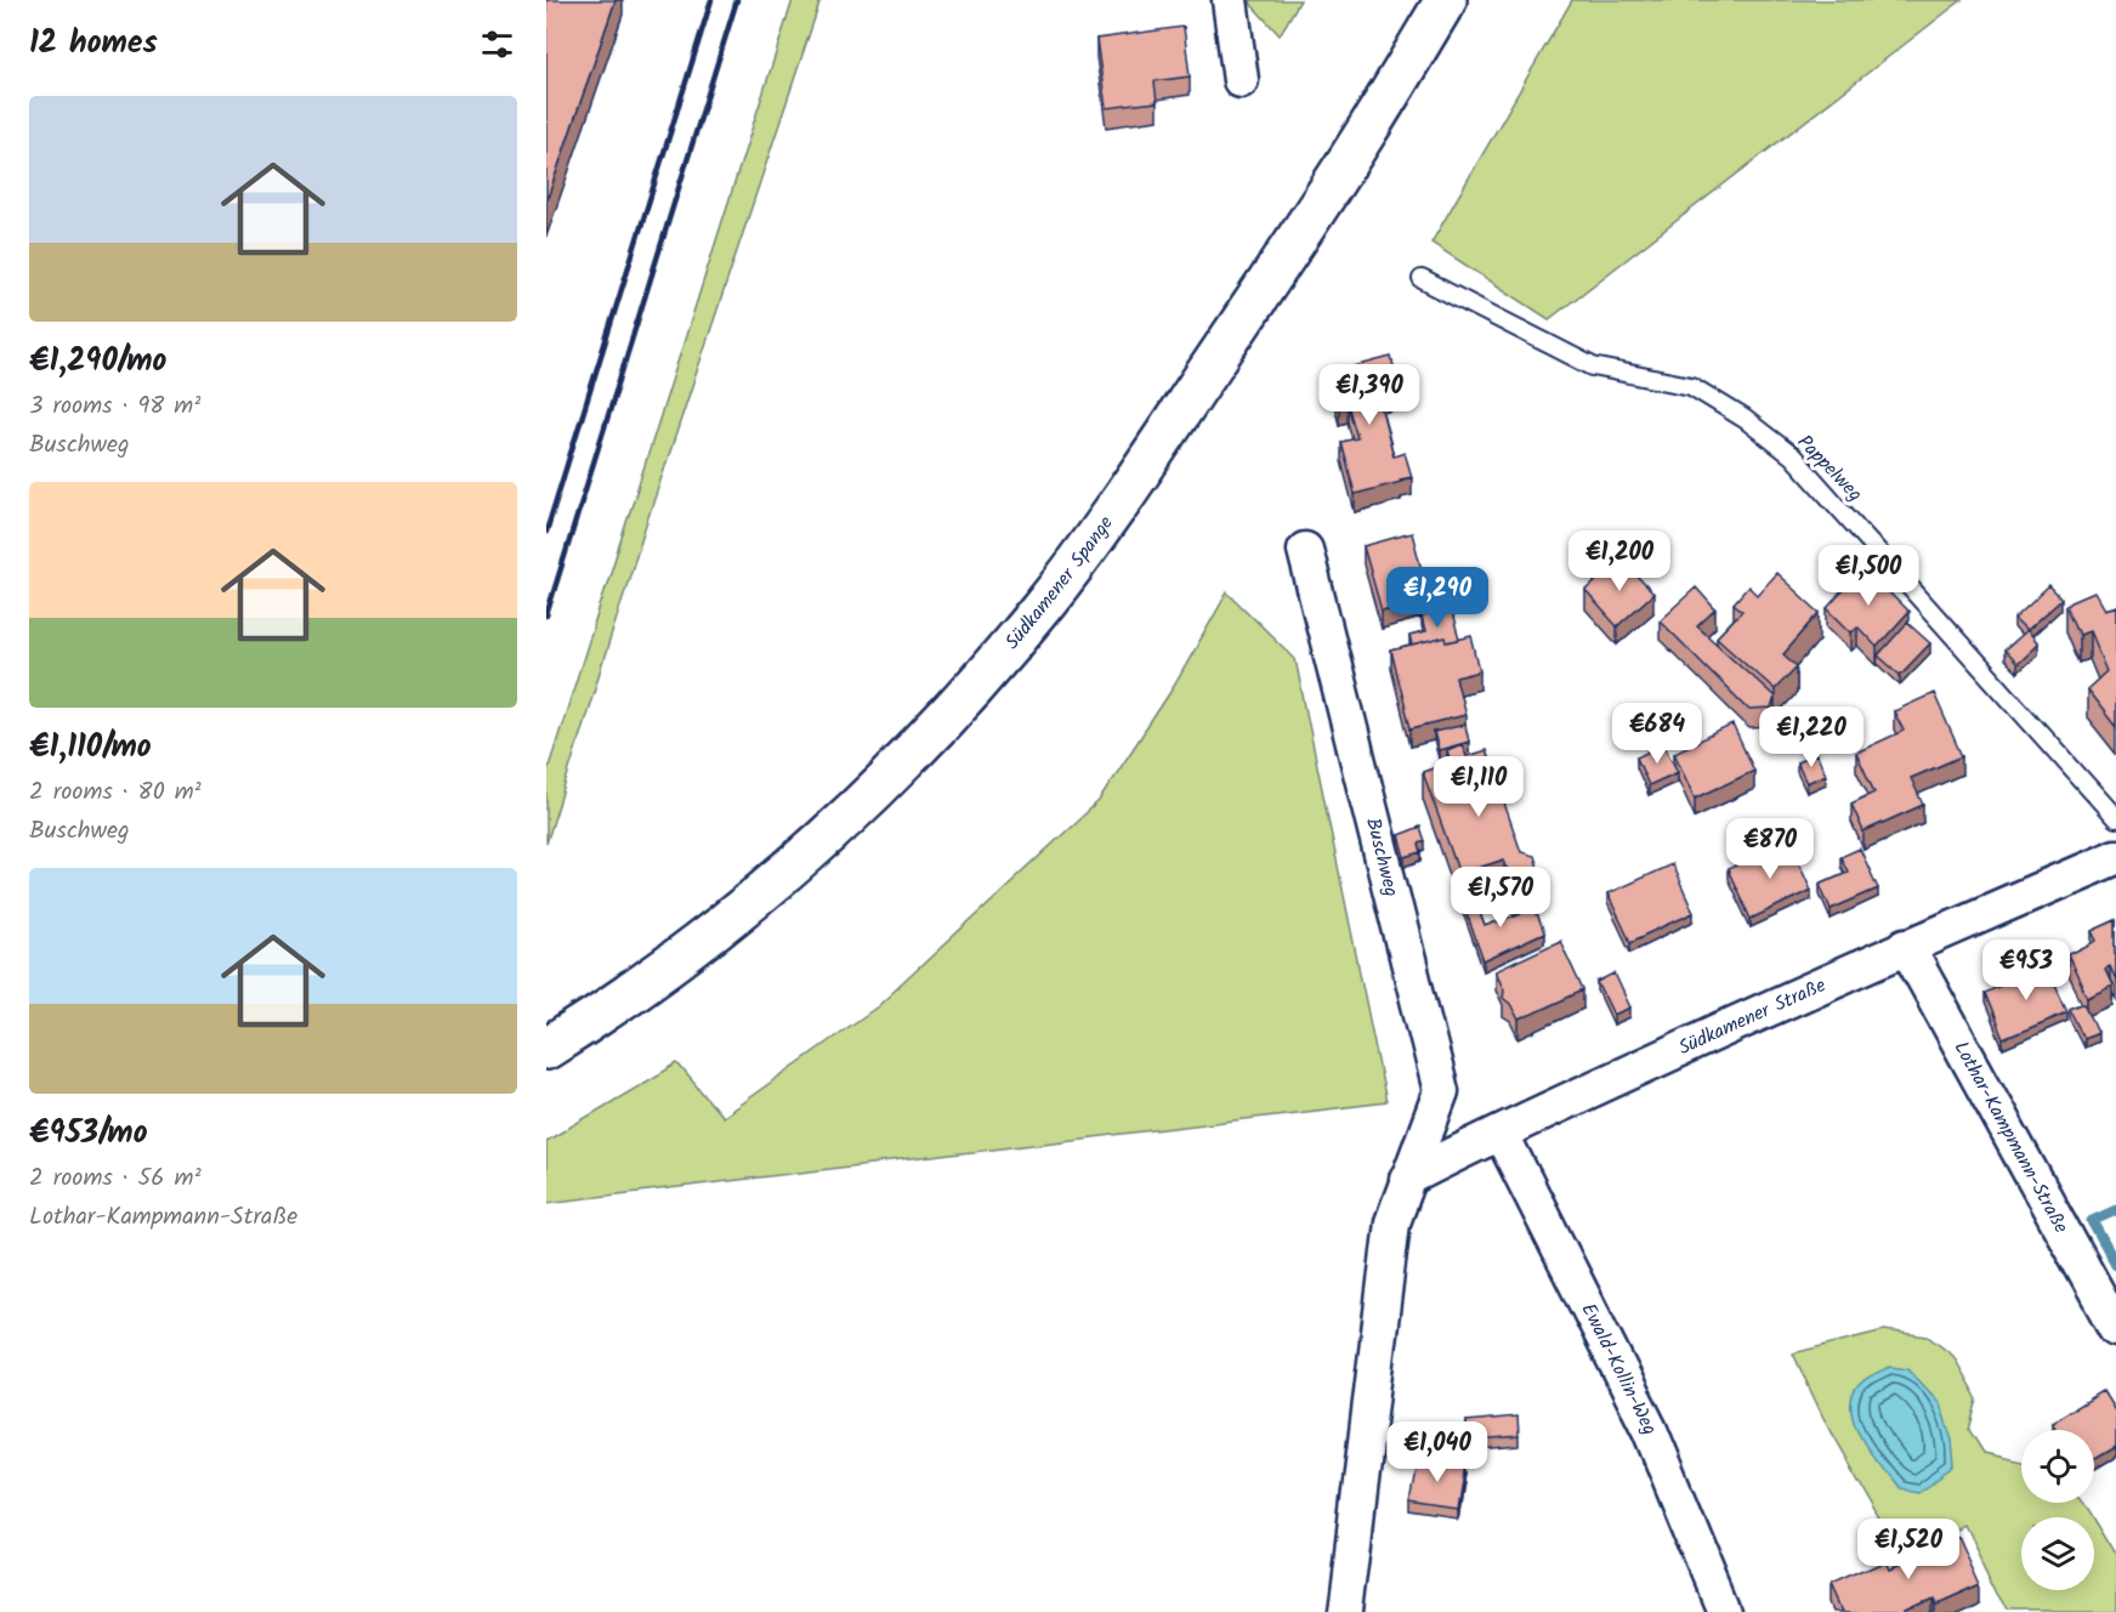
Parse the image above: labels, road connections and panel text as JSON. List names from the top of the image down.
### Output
{
  "streets": {
    "street": [
      "Südkamener Spange",
      "Buschweg",
      "Südkamener Straße",
      "Lothar-Kampmann-Straße",
      "Ewald-Kollin-Weg"
    ],
    "lane": ["Pappelweg"]
  },
  "crossings": [
    ["Buschweg", "Südkamener Straße"],
    ["Südkamener Straße", "Lothar-Kampmann-Straße"],
    ["Südkamener Straße", "Ewald-Kollin-Weg"]
  ],
  "page": {
    "heading": "12 homes",
    "list": [
      {
        "name": "€1,290/mo",
        "note": "3 rooms · 98 m² · Buschweg"
      },
      {
        "name": "€1,110/mo",
        "note": "2 rooms · 80 m² · Buschweg"
      },
      {
        "name": "€953/mo",
        "note": "2 rooms · 56 m² · Lothar-Kampmann-Straße"
      }
    ],
    "price": [
      "€1,390",
      "€1,200",
      "€1,500",
      "€1,290",
      "€684",
      "€1,220",
      "€1,110",
      "€870",
      "€1,570",
      "€953",
      "€1,040",
      "€1,520"
    ]
  }
}
